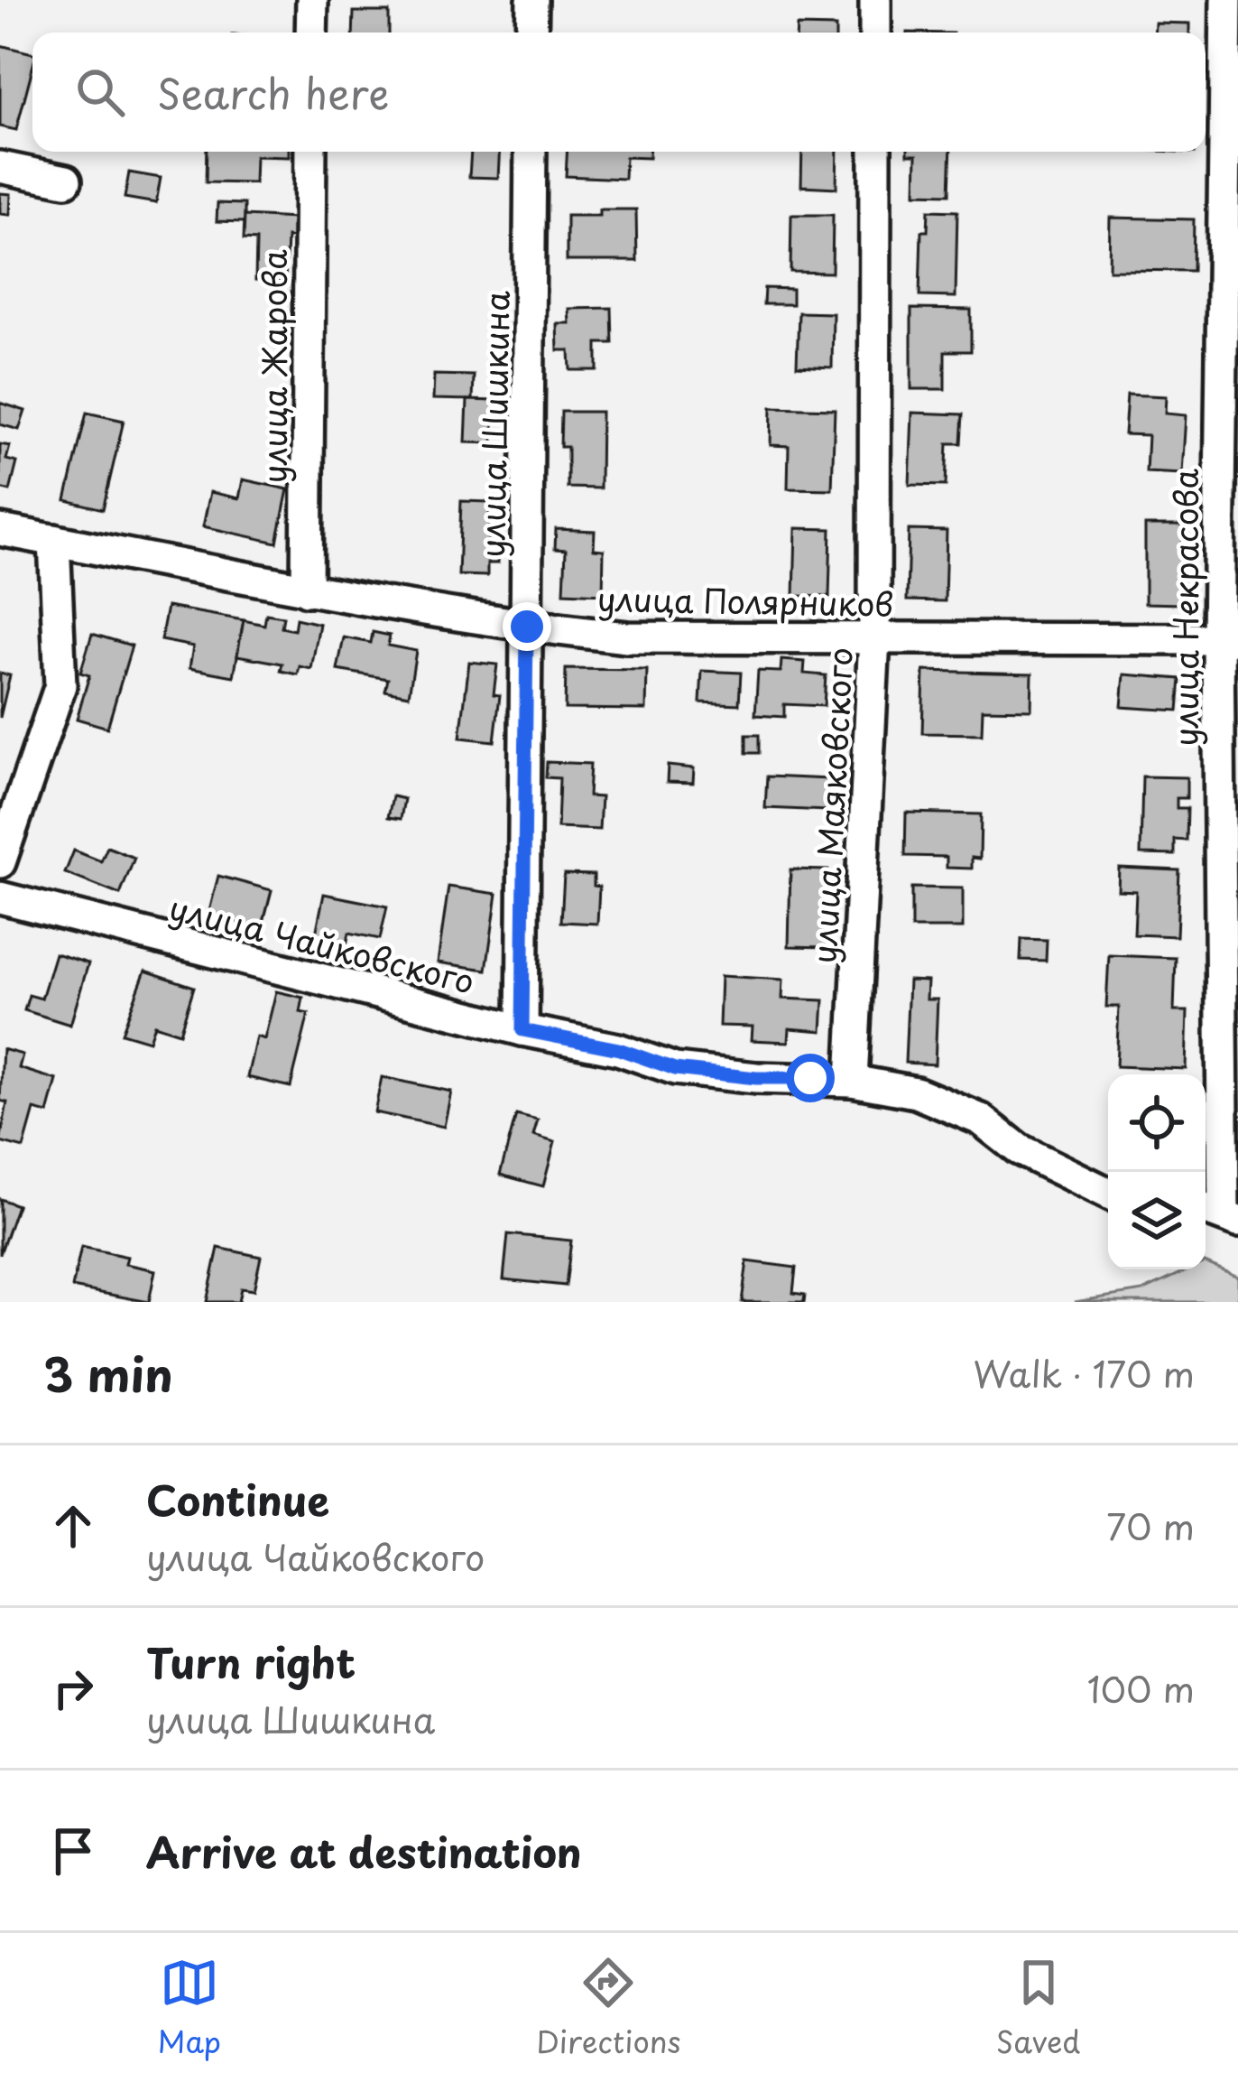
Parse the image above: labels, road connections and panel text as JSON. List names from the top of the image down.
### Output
{
  "streets": {
    "street": [
      "улица Жарова",
      "улица Шишкина",
      "улица Полярников",
      "улица Некрасова",
      "улица Маяковского",
      "улица Чайковского"
    ]
  },
  "crossings": [
    ["улица Жарова", "улица Полярников"],
    ["улица Шишкина", "улица Полярников"],
    ["улица Шишкина", "улица Чайковского"],
    ["улица Полярников", "улица Некрасова"],
    ["улица Полярников", "улица Маяковского"],
    ["улица Маяковского", "улица Чайковского"]
  ],
  "page": {
    "search": "Search here",
    "heading": ["3 min", "Walk · 170 m"],
    "list": [
      ["Continue", "улица Чайковского", "70 m"],
      ["Turn right", "улица Шишкина", "100 m"],
      "Arrive at destination"
    ],
    "nav": ["Map", "Directions", "Saved"]
  }
}
